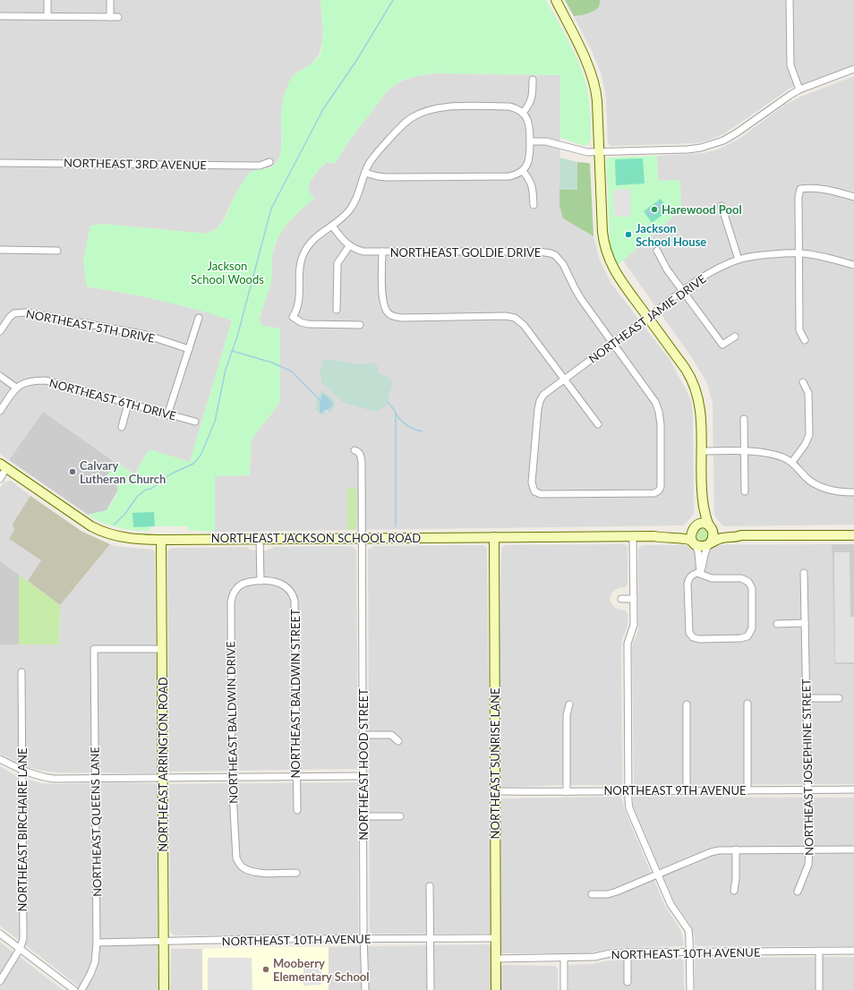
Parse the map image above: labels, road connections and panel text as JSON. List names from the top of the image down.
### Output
{
  "streets": {
    "street": [
      "NORTHEAST 3RD AVENUE",
      "NORTHEAST GOLDIE DRIVE",
      "NORTHEAST JAMIE DRIVE",
      "NORTHEAST 5TH DRIVE",
      "NORTHEAST 6TH DRIVE",
      "NORTHEAST JACKSON SCHOOL ROAD",
      "NORTHEAST BALDWIN STREET",
      "NORTHEAST BALDWIN DRIVE",
      "NORTHEAST SUNRISE LANE",
      "NORTHEAST ARRINGTON ROAD",
      "NORTHEAST HOOD STREET",
      "NORTHEAST JOSEPHINE STREET",
      "NORTHEAST 9TH AVENUE",
      "NORTHEAST QUEENS LANE",
      "NORTHEAST BIRCHAIRE LANE",
      "NORTHEAST 10TH AVENUE"
    ]
  },
  "crossings": [
    ["NORTHEAST GOLDIE DRIVE", "NORTHEAST JAMIE DRIVE"],
    ["NORTHEAST JACKSON SCHOOL ROAD", "NORTHEAST SUNRISE LANE"],
    ["NORTHEAST JACKSON SCHOOL ROAD", "NORTHEAST ARRINGTON ROAD"],
    ["NORTHEAST JACKSON SCHOOL ROAD", "NORTHEAST HOOD STREET"],
    ["NORTHEAST BALDWIN STREET", "NORTHEAST BALDWIN DRIVE"],
    ["NORTHEAST SUNRISE LANE", "NORTHEAST 9TH AVENUE"],
    ["NORTHEAST SUNRISE LANE", "NORTHEAST 10TH AVENUE"],
    ["NORTHEAST ARRINGTON ROAD", "NORTHEAST QUEENS LANE"],
    ["NORTHEAST ARRINGTON ROAD", "NORTHEAST 10TH AVENUE"],
    ["NORTHEAST HOOD STREET", "NORTHEAST 10TH AVENUE"],
    ["NORTHEAST JOSEPHINE STREET", "NORTHEAST 9TH AVENUE"],
    ["NORTHEAST QUEENS LANE", "NORTHEAST 10TH AVENUE"]
  ],
  "parks": ["Jackson School Woods"],
  "places": [
    "Harewood Pool",
    "Jackson School House",
    "Calvary Lutheran Church",
    "Mooberry Elementary School"
  ]
}
